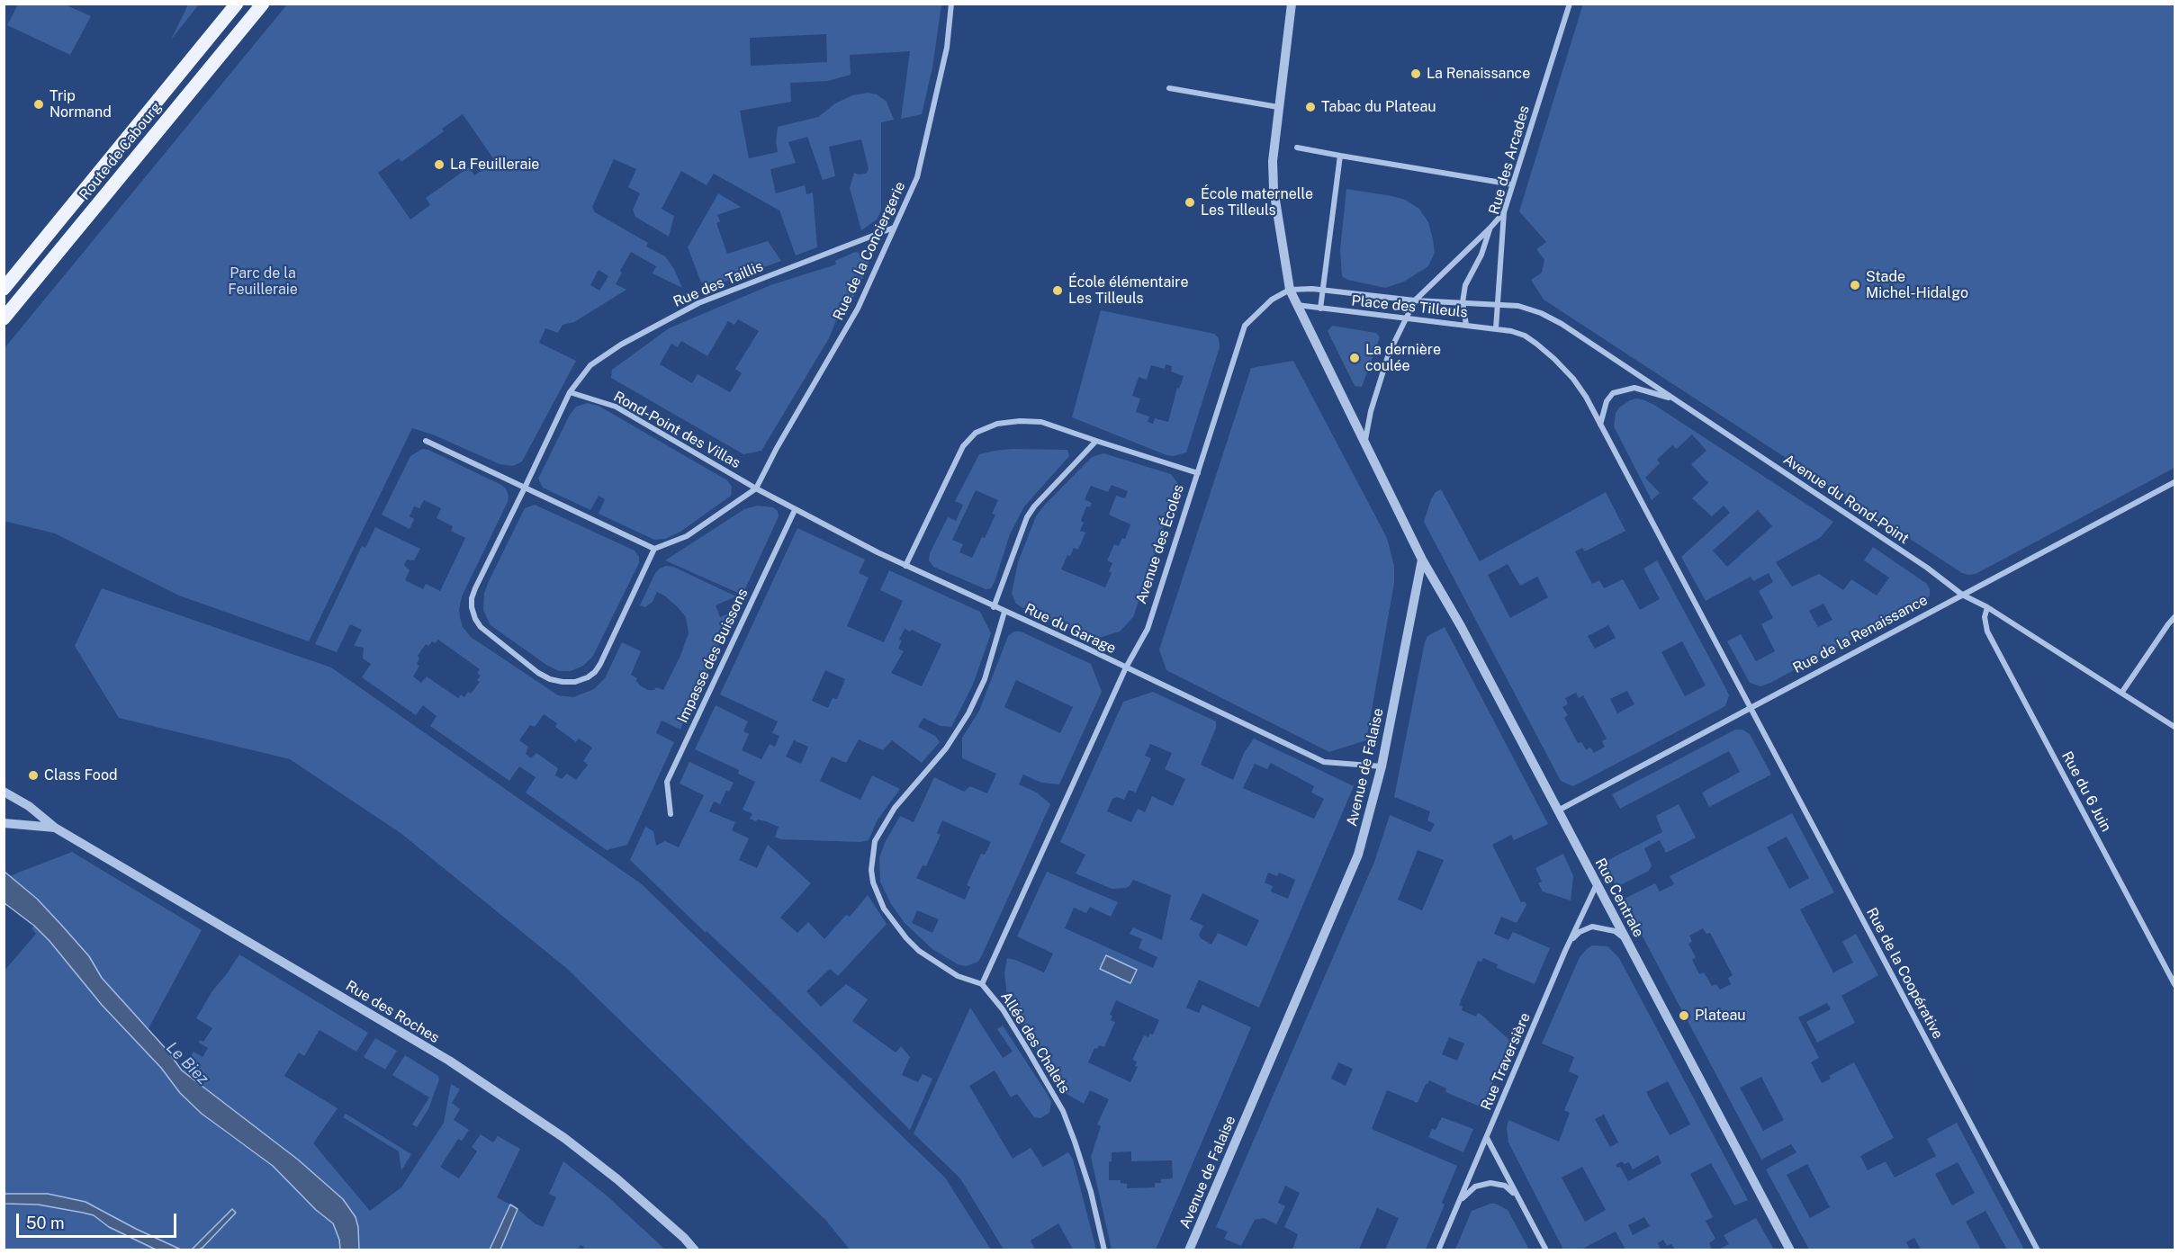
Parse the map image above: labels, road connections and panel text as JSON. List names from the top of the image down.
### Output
{
  "streets": {
    "main road": ["Route de Cabourg"],
    "street": [
      "Rue des Arcades",
      "Rue de la Conciergerie",
      "Rue des Taillis",
      "Place des Tilleuls",
      "Rond-Point des Villas",
      "Avenue du Rond-Point",
      "Avenue des Écoles",
      "Rue du Garage",
      "Rue de la Renaissance",
      "Impasse des Buissons",
      "Avenue de Falaise",
      "Rue du 6 Juin",
      "Rue Centrale",
      "Rue de la Coopérative",
      "Rue des Roches",
      "Allée des Chalets",
      "Rue Traversière"
    ]
  },
  "crossings": [
    ["Rue des Arcades", "Place des Tilleuls"],
    ["Rue des Arcades", "Avenue du Rond-Point"],
    ["Rue de la Conciergerie", "Rue des Taillis"],
    ["Rue de la Conciergerie", "Rond-Point des Villas"],
    ["Rue de la Conciergerie", "Rue du Garage"],
    ["Rue des Taillis", "Rond-Point des Villas"],
    ["Place des Tilleuls", "Avenue du Rond-Point"],
    ["Place des Tilleuls", "Avenue des Écoles"],
    ["Place des Tilleuls", "Rue de la Coopérative"],
    ["Rond-Point des Villas", "Rue du Garage"],
    ["Avenue du Rond-Point", "Rue de la Renaissance"],
    ["Avenue du Rond-Point", "Rue du 6 Juin"],
    ["Avenue des Écoles", "Rue du Garage"],
    ["Avenue des Écoles", "Allée des Chalets"],
    ["Rue du Garage", "Impasse des Buissons"],
    ["Rue du Garage", "Avenue de Falaise"],
    ["Rue du Garage", "Allée des Chalets"],
    ["Rue de la Renaissance", "Rue Centrale"],
    ["Rue de la Renaissance", "Rue de la Coopérative"],
    ["Avenue de Falaise", "Rue Centrale"],
    ["Rue Centrale", "Rue Traversière"]
  ],
  "water": ["Le Biez"],
  "parks": ["Parc de la Feuilleraie"],
  "places": [
    "La Renaissance",
    "Trip Normand",
    "Tabac du Plateau",
    "La Feuilleraie",
    "École maternelle Les Tilleuls",
    "Stade Michel-Hidalgo",
    "École élémentaire Les Tilleuls",
    "La dernière coulée",
    "Class Food",
    "Plateau"
  ],
  "scale_bar": "50 m"
}
